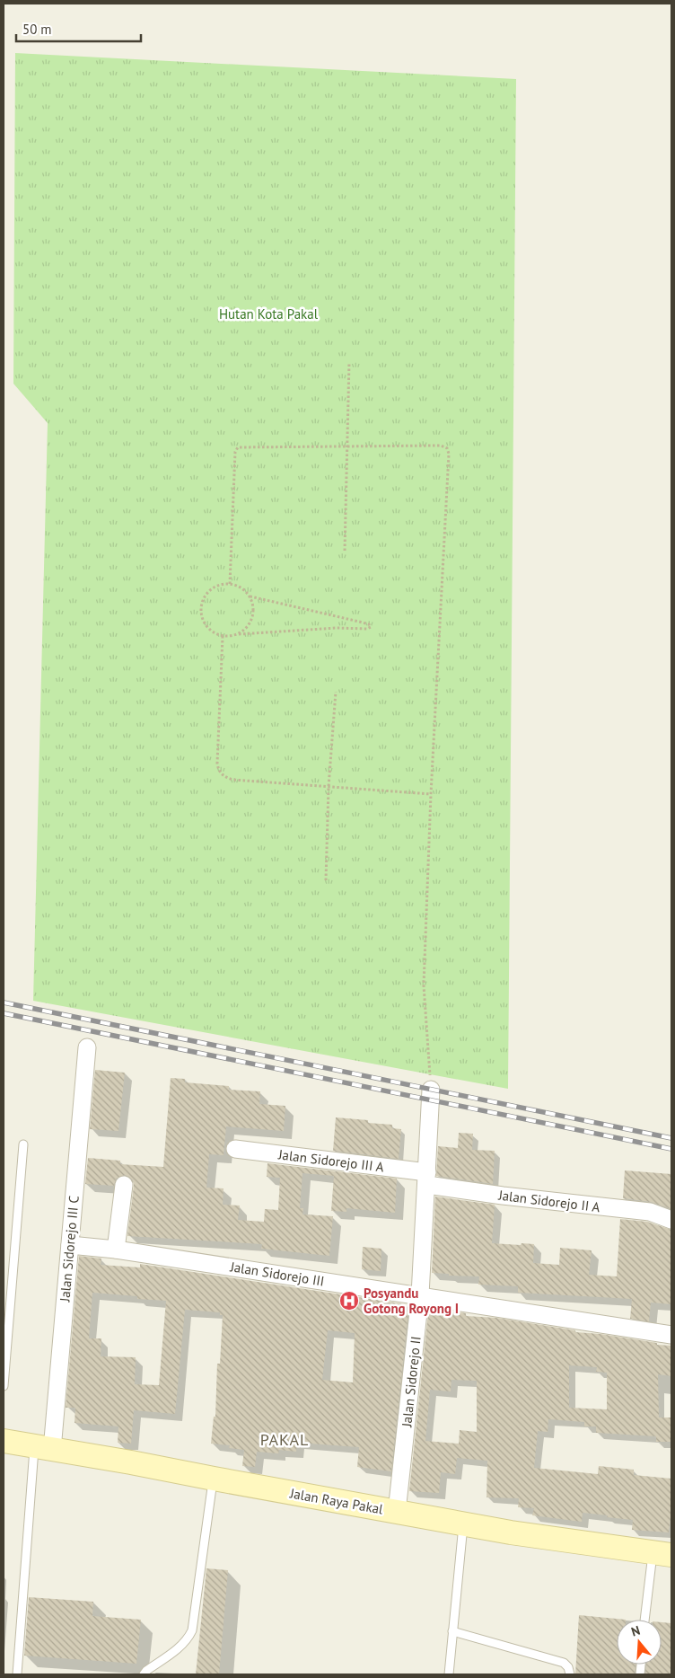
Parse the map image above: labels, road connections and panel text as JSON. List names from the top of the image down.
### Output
{
  "streets": {
    "main road": ["Jalan Raya Pakal"],
    "street": [
      "Jalan Sidorejo III A",
      "Jalan Sidorejo II A",
      "Jalan Sidorejo III C",
      "Jalan Sidorejo III",
      "Jalan Sidorejo II"
    ]
  },
  "crossings": [
    ["Jalan Sidorejo III A", "Jalan Sidorejo II A"],
    ["Jalan Sidorejo III A", "Jalan Sidorejo II"],
    ["Jalan Sidorejo II A", "Jalan Sidorejo II"],
    ["Jalan Sidorejo III C", "Jalan Sidorejo III"],
    ["Jalan Sidorejo III C", "Jalan Raya Pakal"],
    ["Jalan Sidorejo III", "Jalan Sidorejo II"],
    ["Jalan Sidorejo II", "Jalan Raya Pakal"]
  ],
  "districts": ["PAKAL"],
  "parks": ["Hutan Kota Pakal"],
  "places": {
    "hospital": ["Posyandu Gotong Royong I"]
  },
  "scale_bar": "50 m",
  "north": "top"
}
